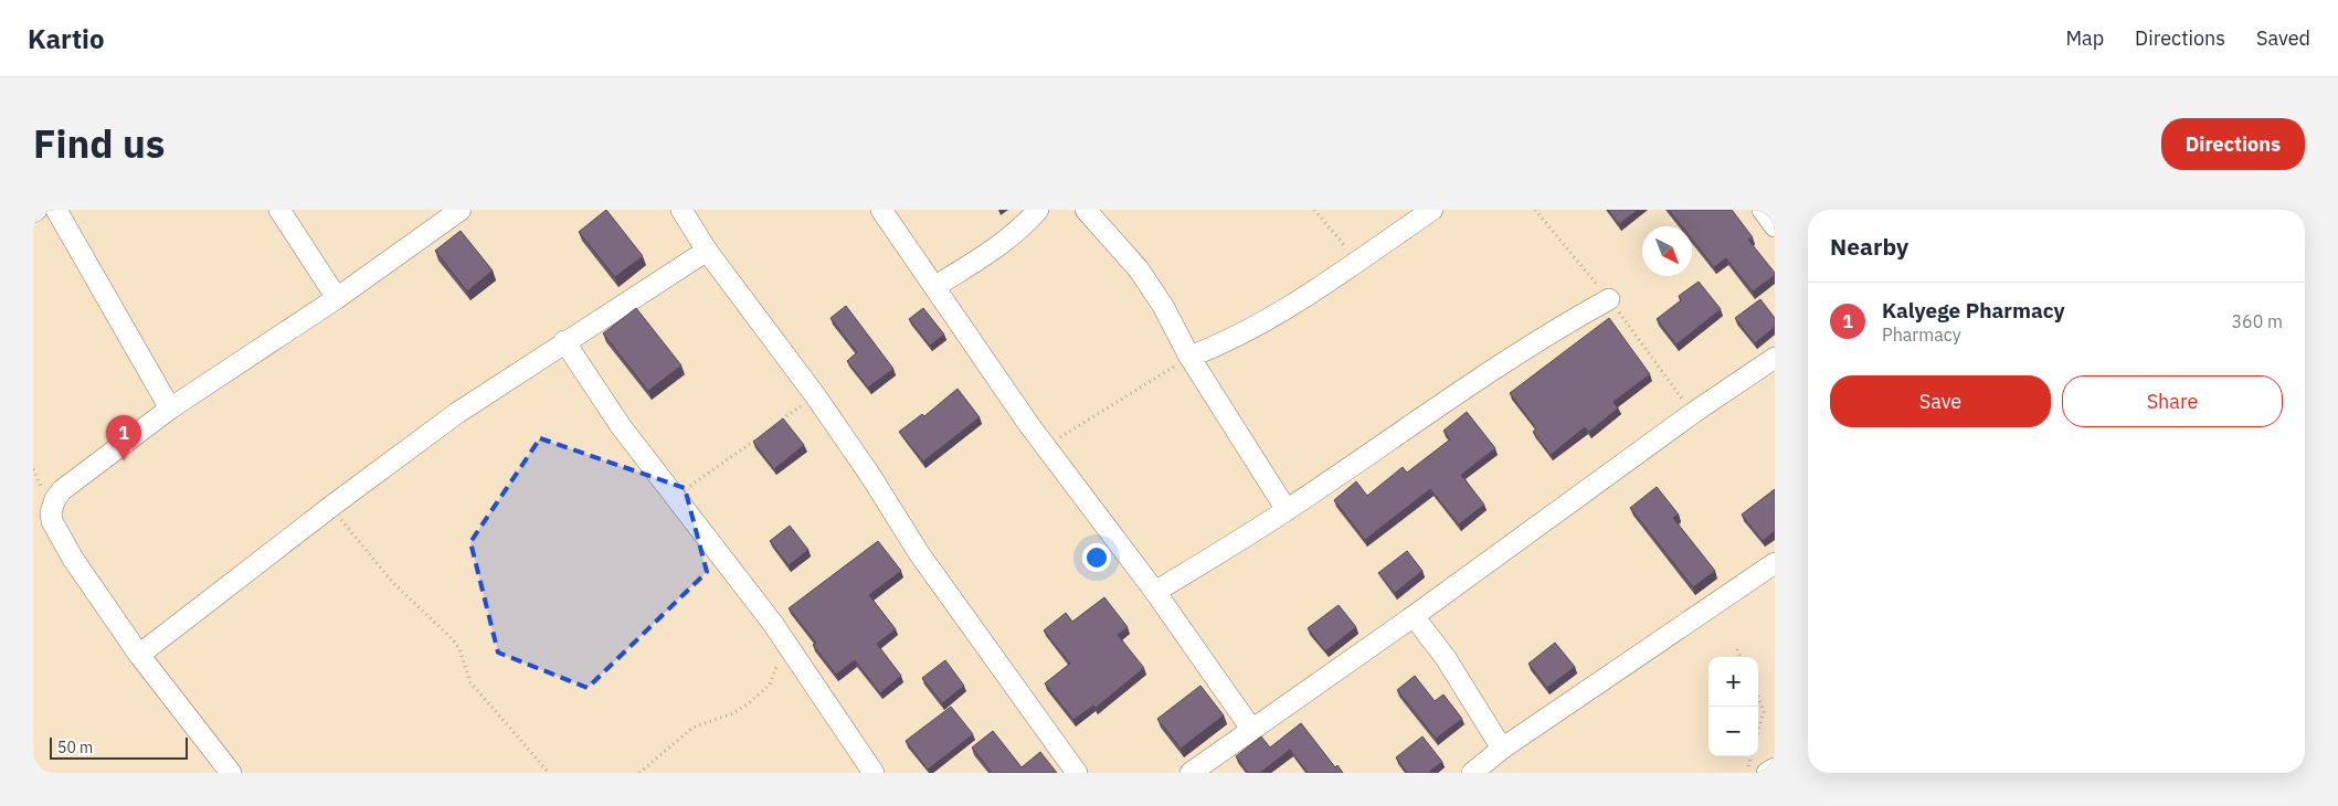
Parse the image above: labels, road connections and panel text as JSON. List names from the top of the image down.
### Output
{
  "scale_bar": "50 m",
  "north": "bottom right",
  "page": {
    "header": "Kartio",
    "nav": ["Map", "Directions", "Saved"],
    "title": "Find us",
    "buttons": [
      "Directions",
      ["Save", "Share"]
    ],
    "heading": "Nearby",
    "list": [
      {
        "mark": "1",
        "name": "Kalyege Pharmacy",
        "note": "Pharmacy",
        "value": "360 m"
      }
    ],
    "pins": "1",
    "map_buttons": ["+", "−"],
    "scale": "50 m"
  }
}
